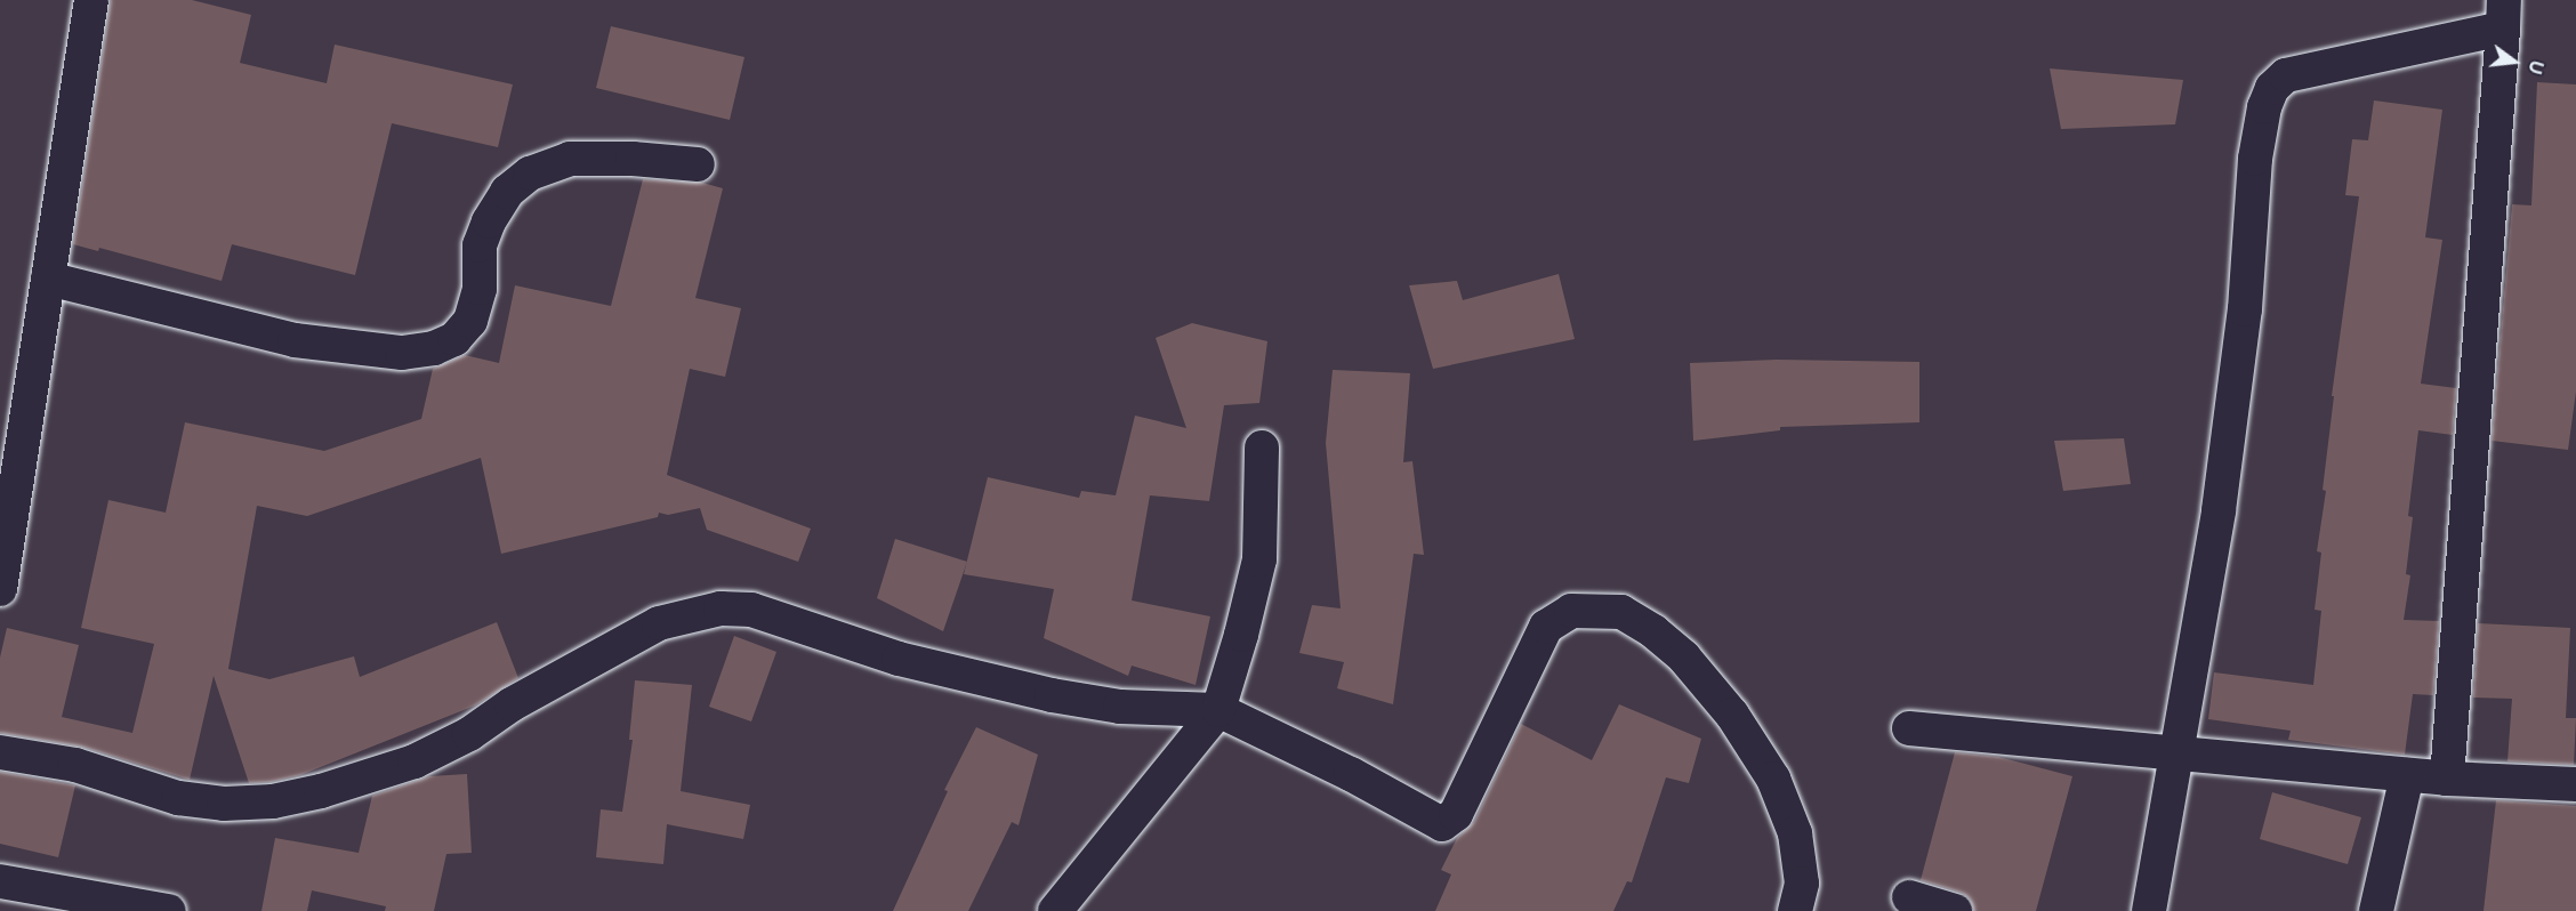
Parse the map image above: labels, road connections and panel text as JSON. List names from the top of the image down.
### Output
{
  "north": "right"
}
